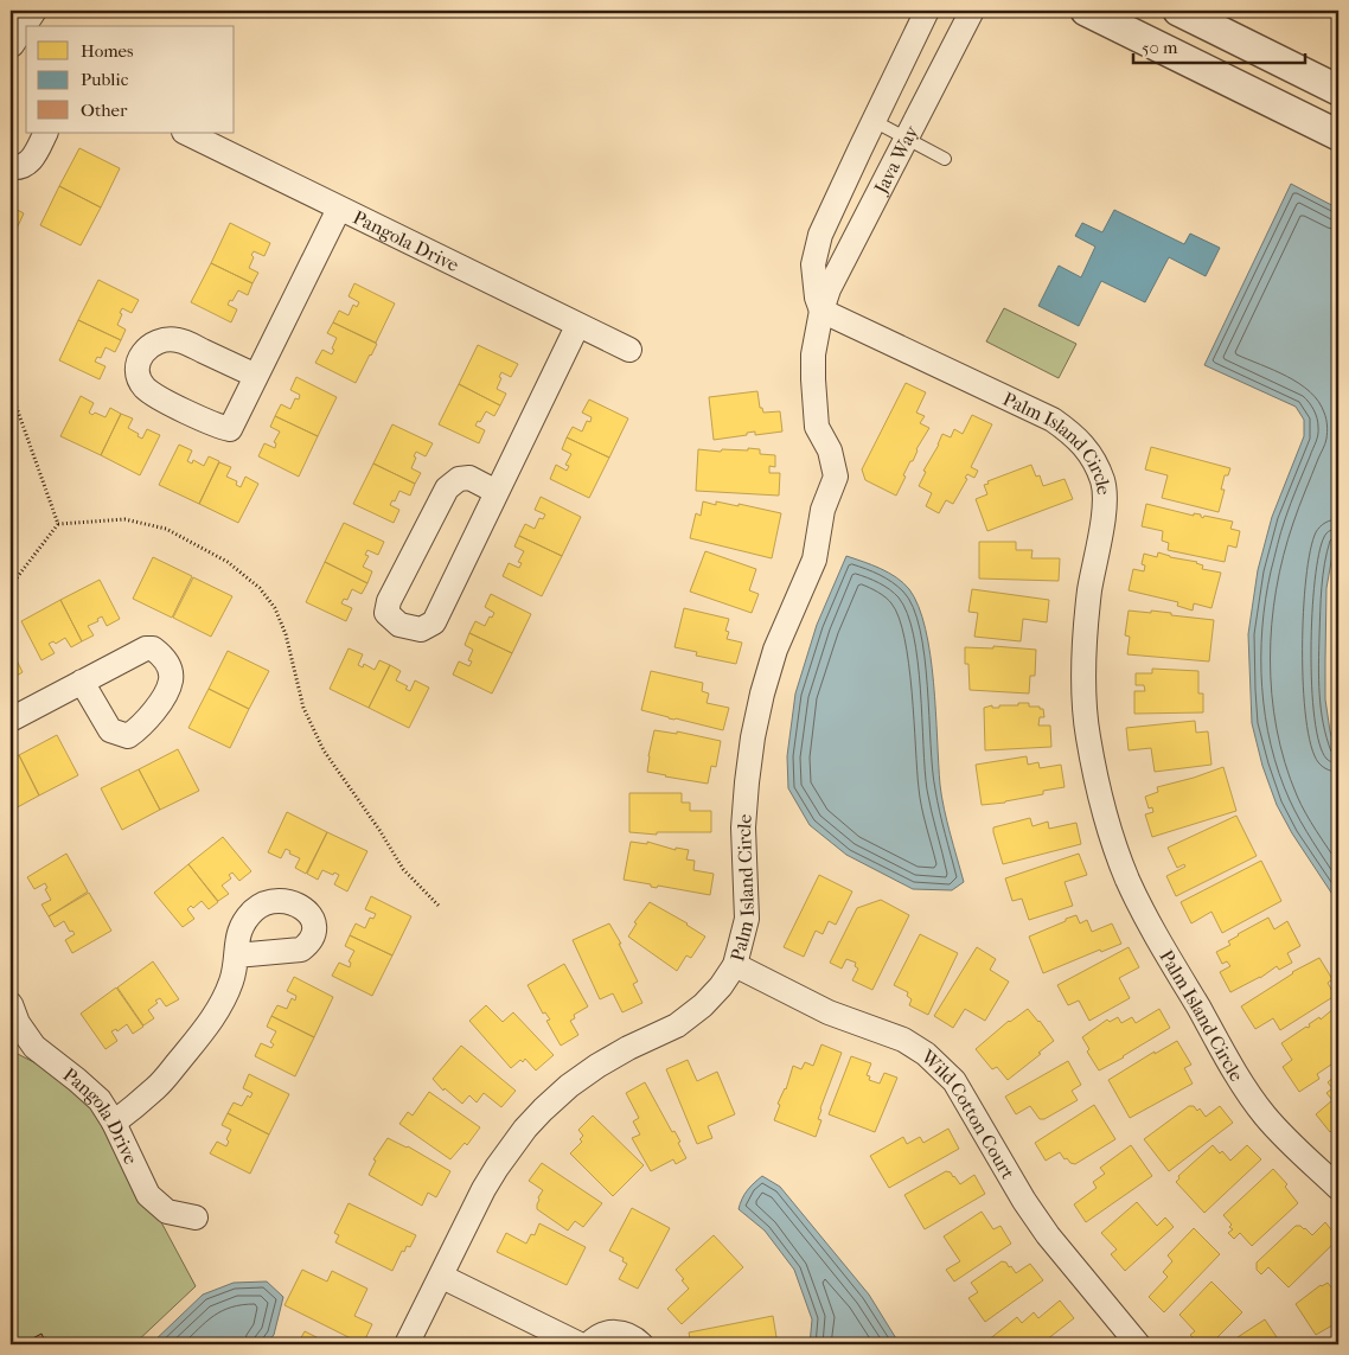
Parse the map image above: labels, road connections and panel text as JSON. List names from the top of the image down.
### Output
{
  "streets": {
    "street": [
      "Java Way",
      "Pangola Drive",
      "Palm Island Circle",
      "Wild Cotton Court"
    ]
  },
  "crossings": [
    ["Java Way", "Palm Island Circle"],
    ["Palm Island Circle", "Wild Cotton Court"]
  ],
  "legend": ["Homes", "Public", "Other"],
  "scale_bar": "50 m"
}
